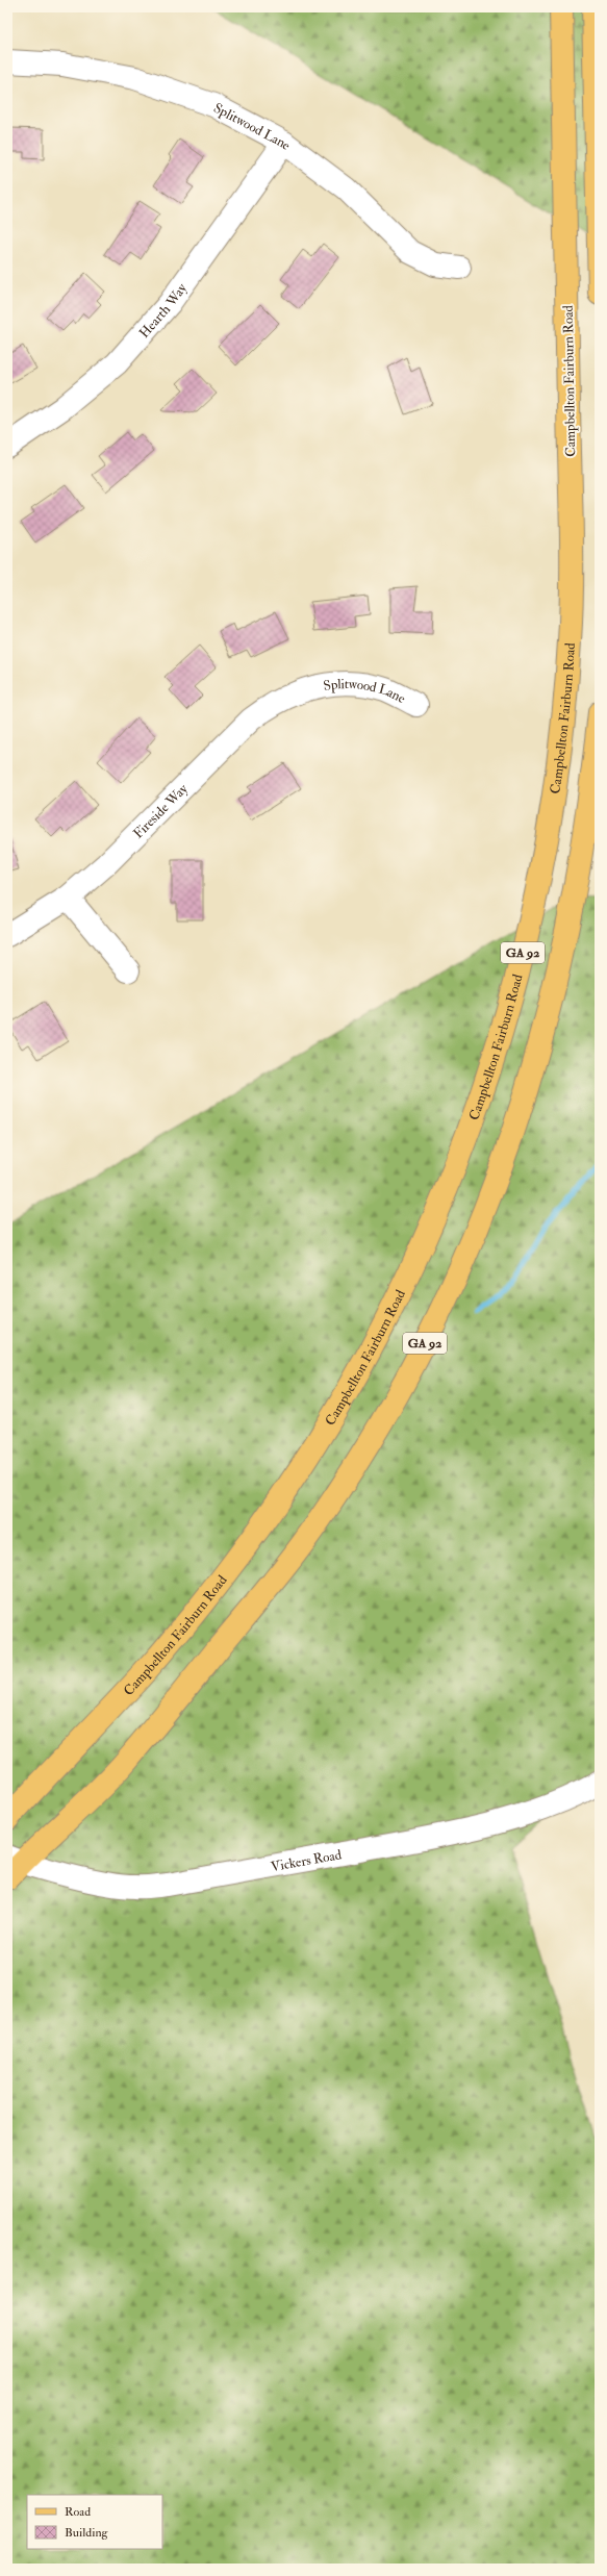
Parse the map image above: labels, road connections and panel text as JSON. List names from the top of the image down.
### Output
{
  "streets": {
    "main road": ["Campbellton Fairburn Road", "GA 92"],
    "street": [
      "Splitwood Lane",
      "Hearth Way",
      "Fireside Way",
      "Vickers Road"
    ]
  },
  "crossings": [
    ["Splitwood Lane", "Hearth Way"],
    ["Splitwood Lane", "Fireside Way"],
    ["GA 92", "Vickers Road"]
  ],
  "legend": ["Road", "Building"]
}
